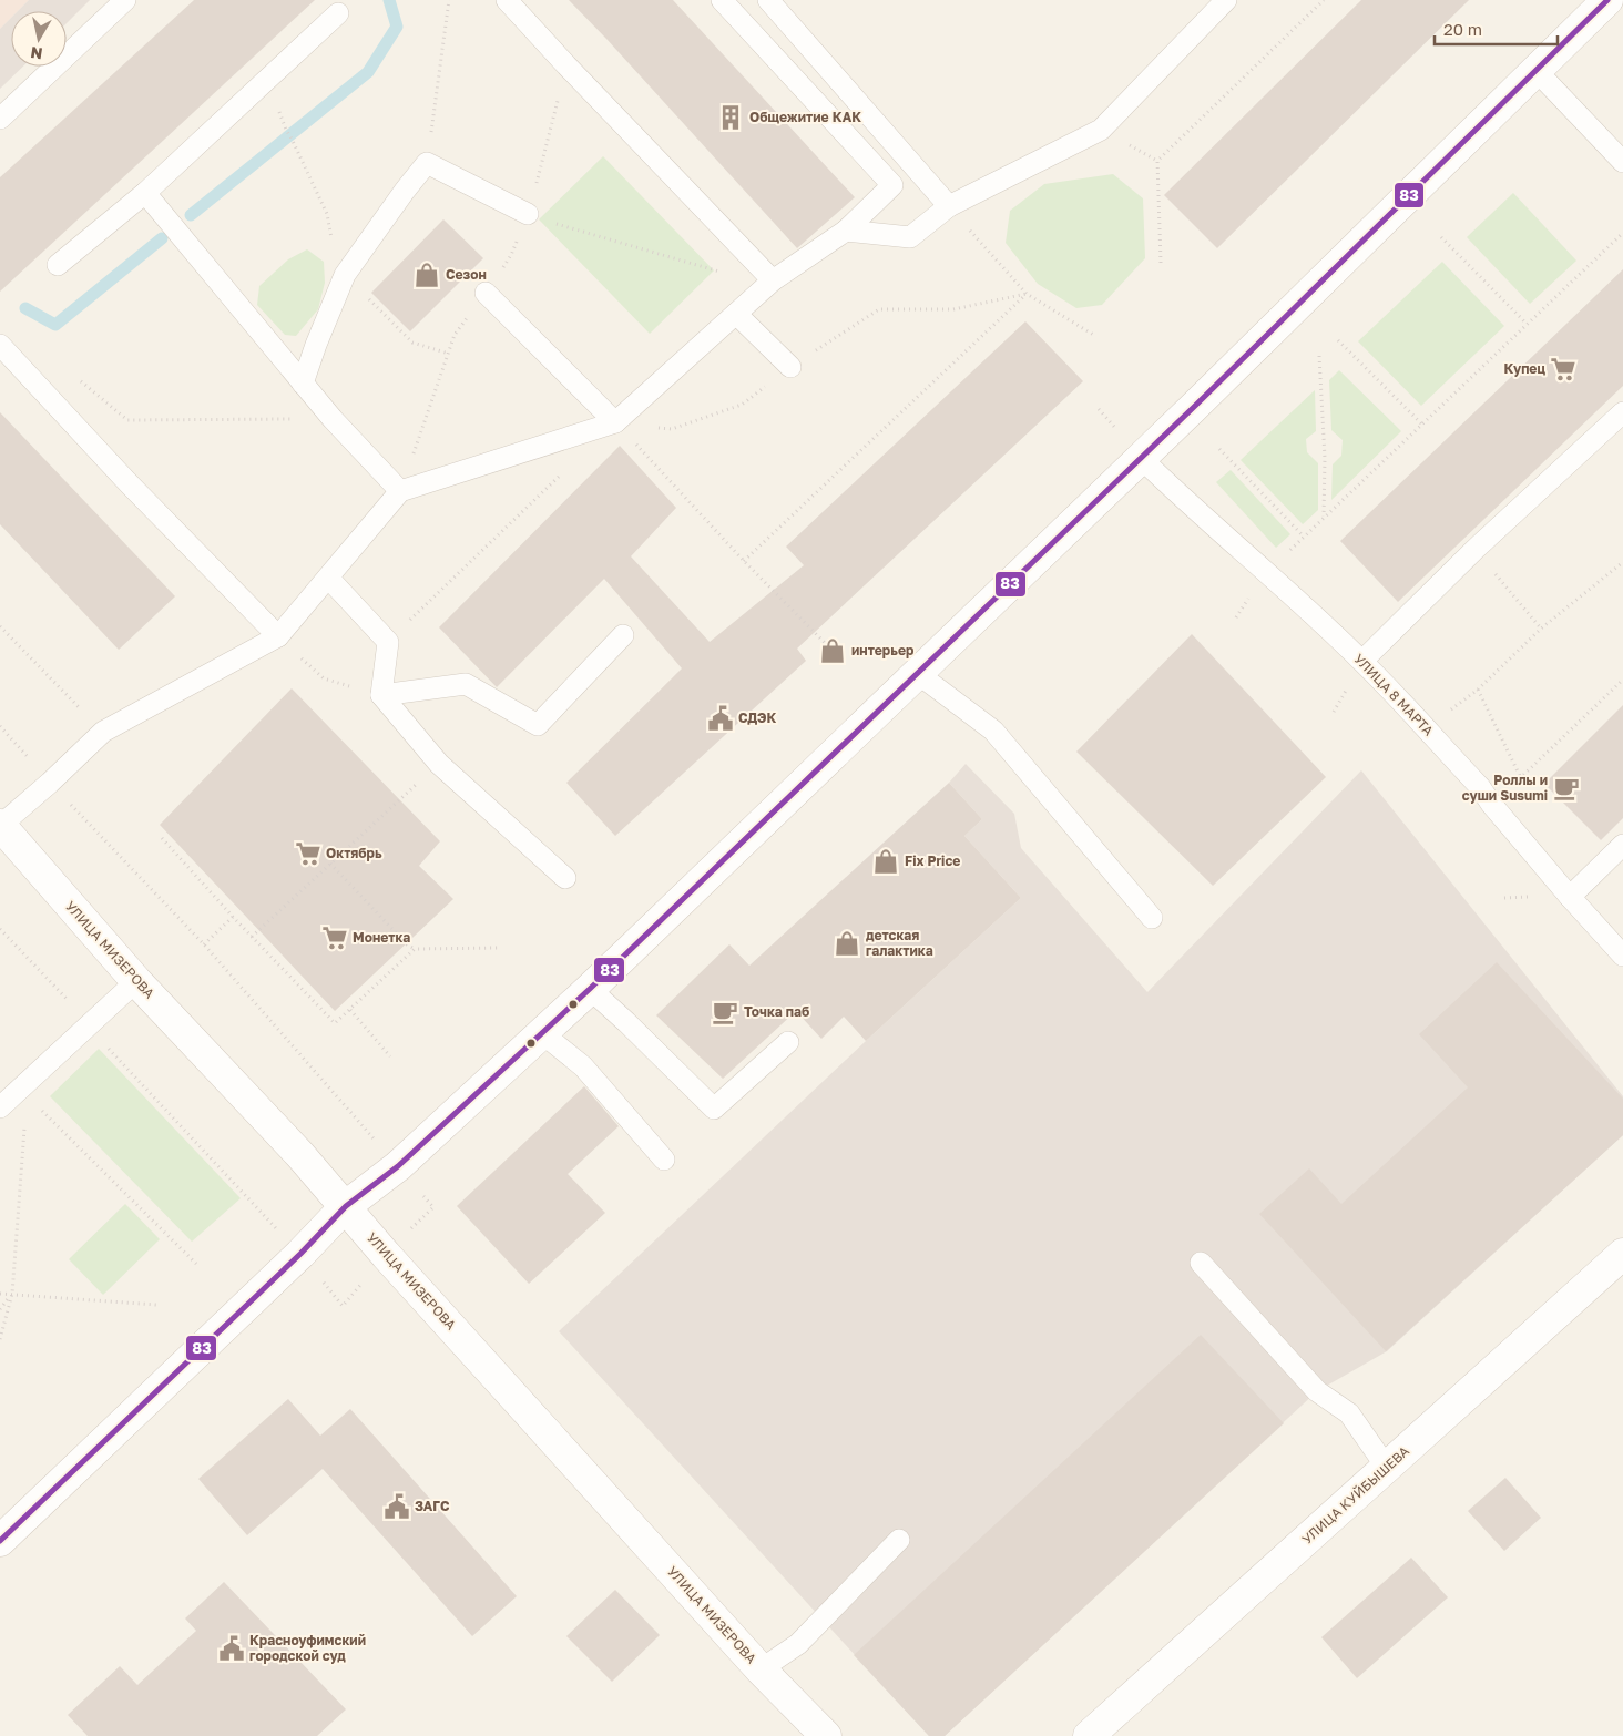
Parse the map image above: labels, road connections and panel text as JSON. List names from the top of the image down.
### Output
{
  "streets": {
    "main road": ["УЛИЦА МИЗЕРОВА", "УЛИЦА КУЙБЫШЕВА"],
    "lane": ["УЛИЦА 8 МАРТА"]
  },
  "places": {
    "building": ["Общежитие КАК"],
    "shop": [
      "Сезон",
      "интерьер",
      "Fix Price",
      "детская галактика"
    ],
    "supermarket": ["Купец", "Октябрь", "Монетка"],
    "public building": ["СДЭК", "ЗАГС", "Красноуфимский городской суд"],
    "cafe": ["Роллы и суши Susumi", "Точка паб"]
  },
  "lines": ["transit line 83"],
  "scale_bar": "20 m",
  "north": "bottom"
}
